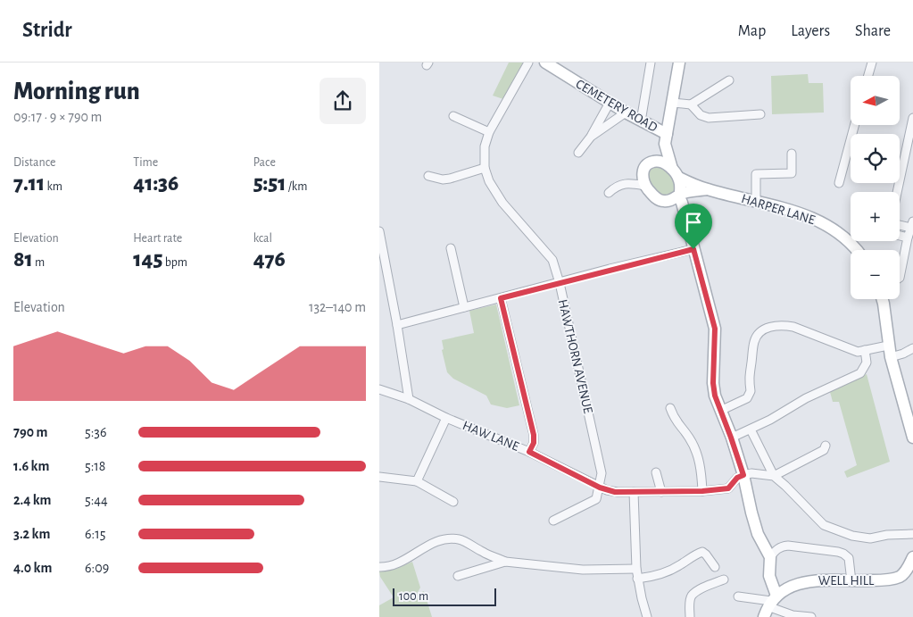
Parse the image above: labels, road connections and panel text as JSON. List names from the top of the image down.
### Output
{
  "streets": {
    "street": [
      "CEMETERY ROAD",
      "HARPER LANE",
      "HAWTHORN AVENUE",
      "HAW LANE",
      "WELL HILL"
    ]
  },
  "crossings": [
    ["HAWTHORN AVENUE", "HAW LANE"]
  ],
  "scale_bar": "100 m",
  "north": "left",
  "page": {
    "header": "Stridr",
    "nav": ["Map", "Layers", "Share"],
    "heading": ["Morning run", "09:17 · 9 × 790 m"],
    "map_buttons": ["+", "−"],
    "stats": [
      ["Distance", "7.11 km"],
      ["Time", "41:36"],
      ["Pace", "5:51 /km"],
      ["Elevation", "81 m"],
      ["Heart rate", "145 bpm"],
      ["kcal", "476"]
    ],
    "chart": ["Elevation", "132–140 m"],
    "list": [
      {
        "name": "790 m",
        "note": "5:36"
      },
      {
        "name": "1.6 km",
        "note": "5:18"
      },
      {
        "name": "2.4 km",
        "note": "5:44"
      },
      {
        "name": "3.2 km",
        "note": "6:15"
      },
      {
        "name": "4.0 km",
        "note": "6:09"
      }
    ],
    "scale": "100 m"
  }
}
